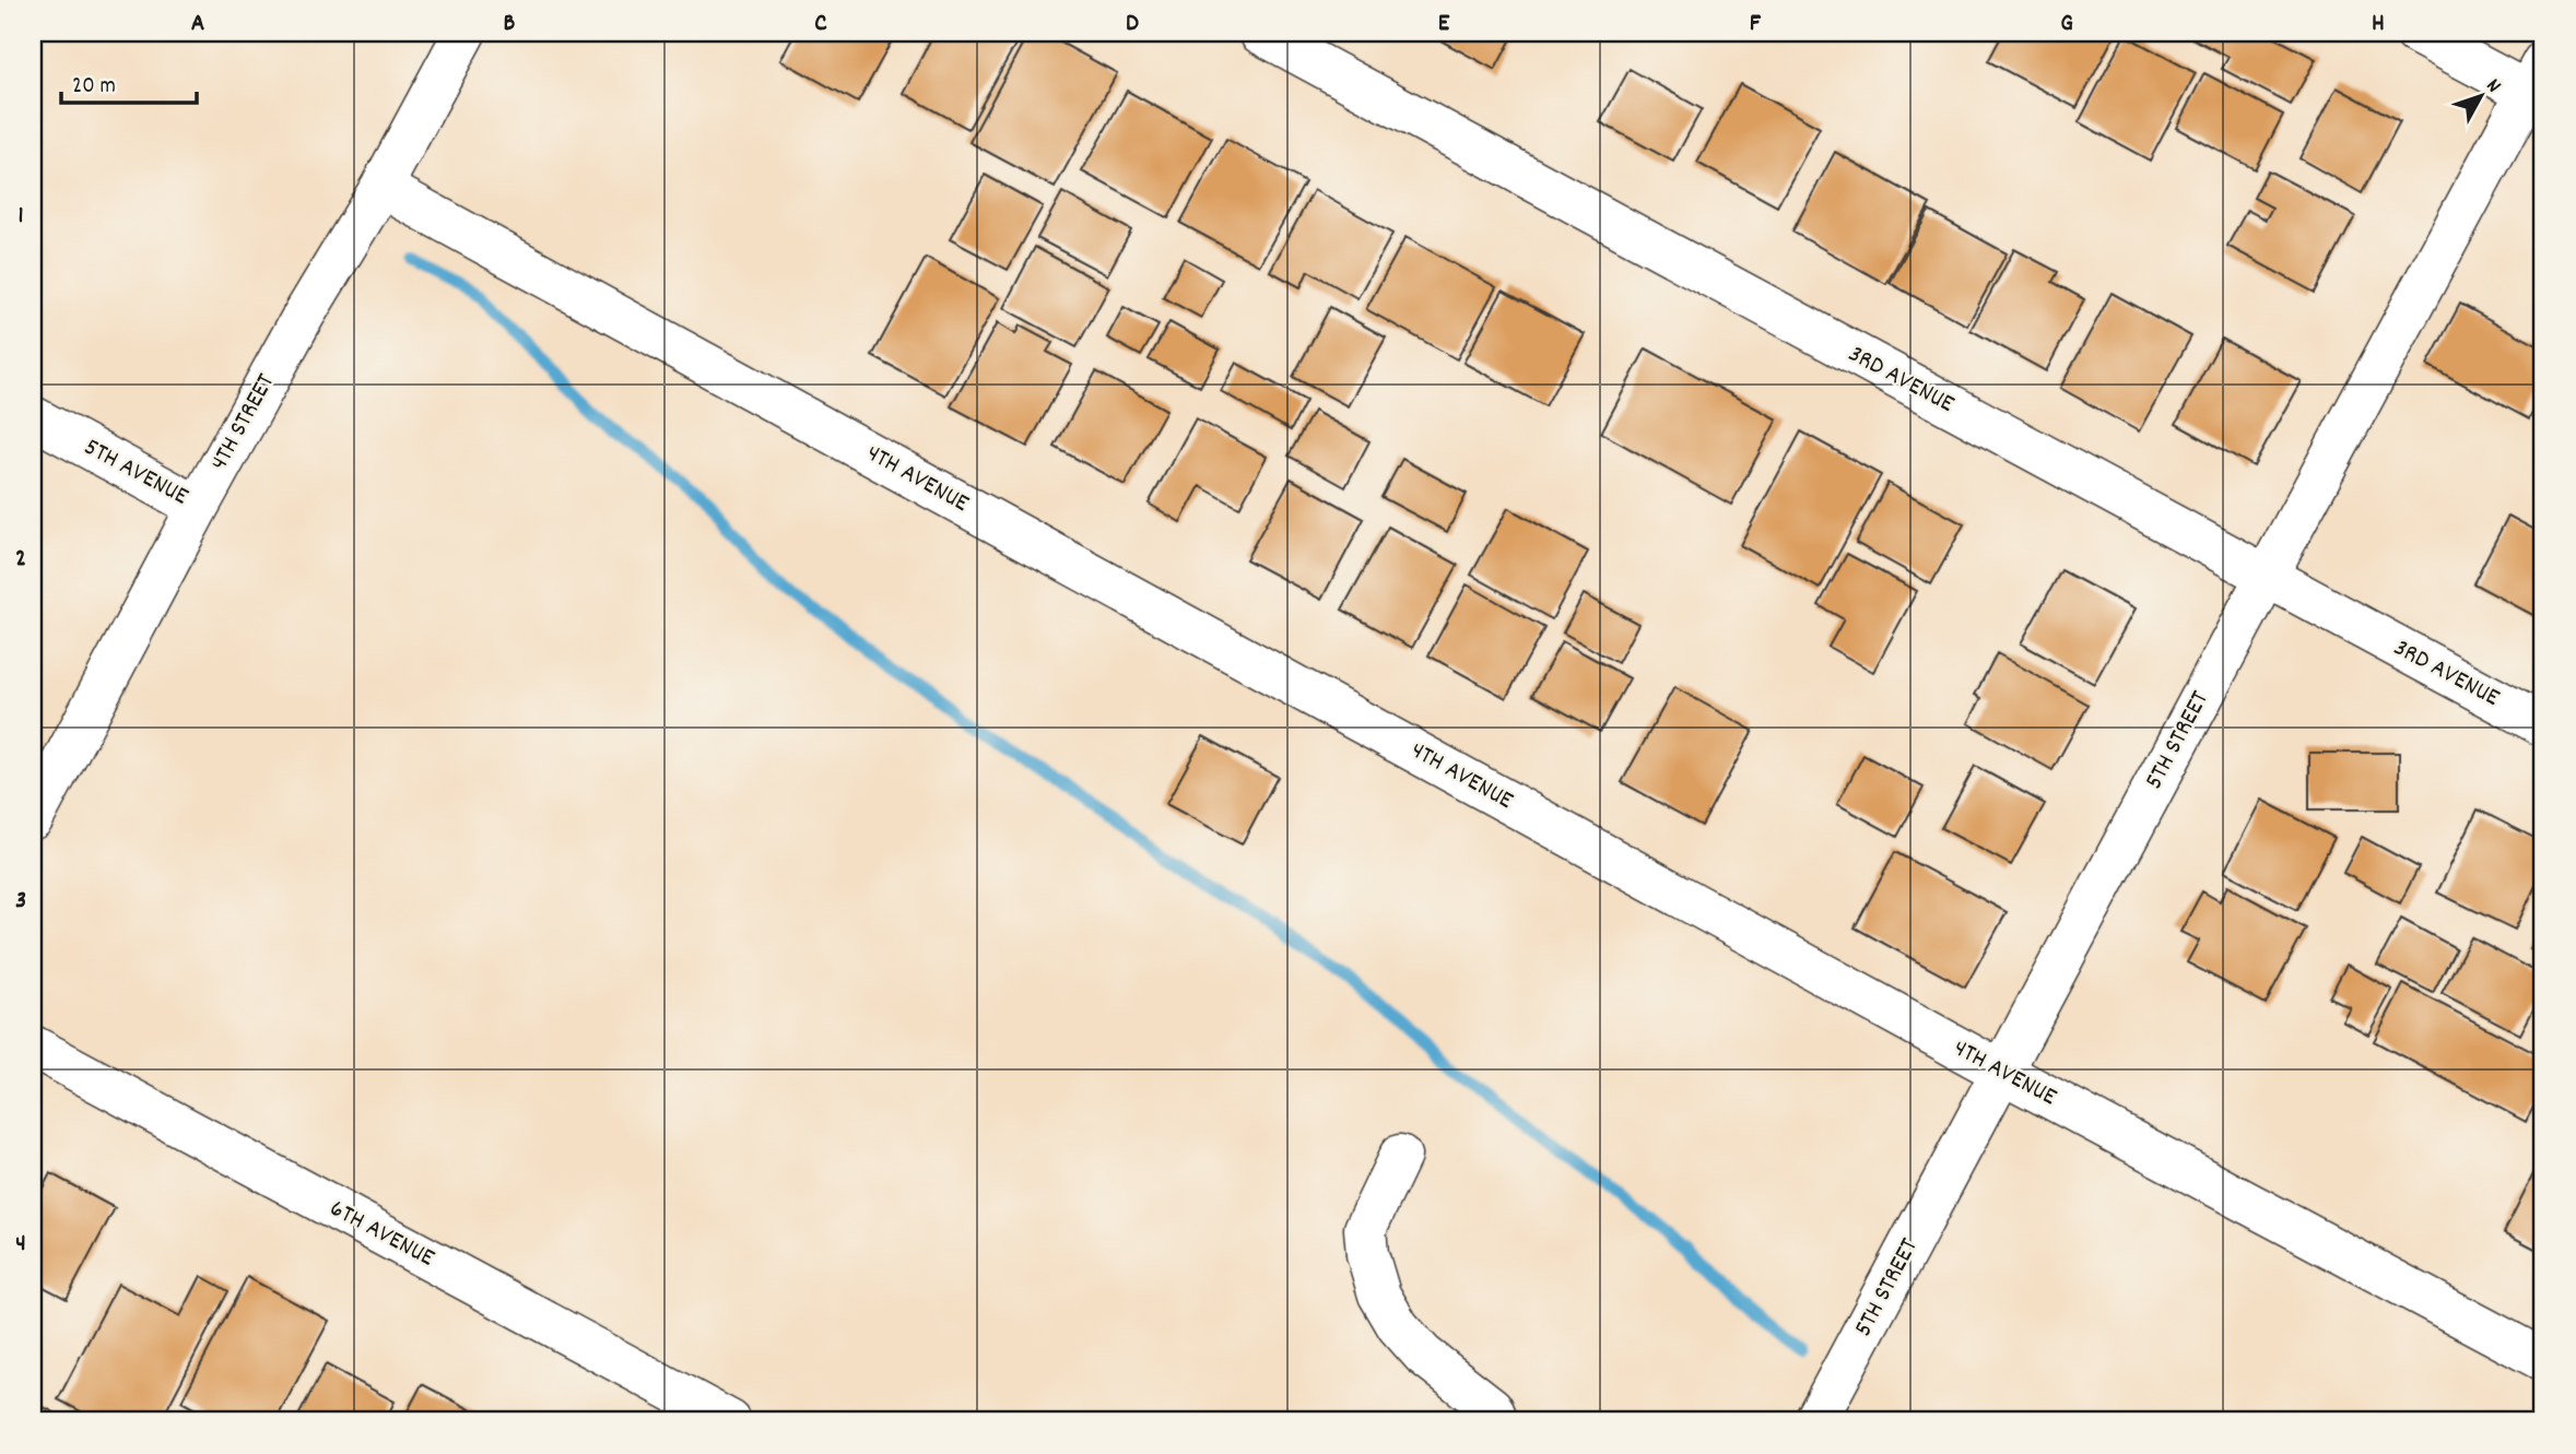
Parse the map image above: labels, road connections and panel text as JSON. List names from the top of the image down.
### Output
{
  "streets": {
    "street": [
      "3RD AVENUE",
      "4TH STREET",
      "5TH AVENUE",
      "4TH AVENUE",
      "5TH STREET",
      "6TH AVENUE"
    ]
  },
  "crossings": [
    ["3RD AVENUE", "5TH STREET"],
    ["4TH STREET", "5TH AVENUE"],
    ["4TH STREET", "4TH AVENUE"],
    ["4TH AVENUE", "5TH STREET"]
  ],
  "scale_bar": "20 m",
  "north": "top right",
  "grid": {
    "columns": [
      "A",
      "B",
      "C",
      "D",
      "E",
      "F",
      "G",
      "H"
    ],
    "rows": [
      "1",
      "2",
      "3",
      "4"
    ]
  }
}
